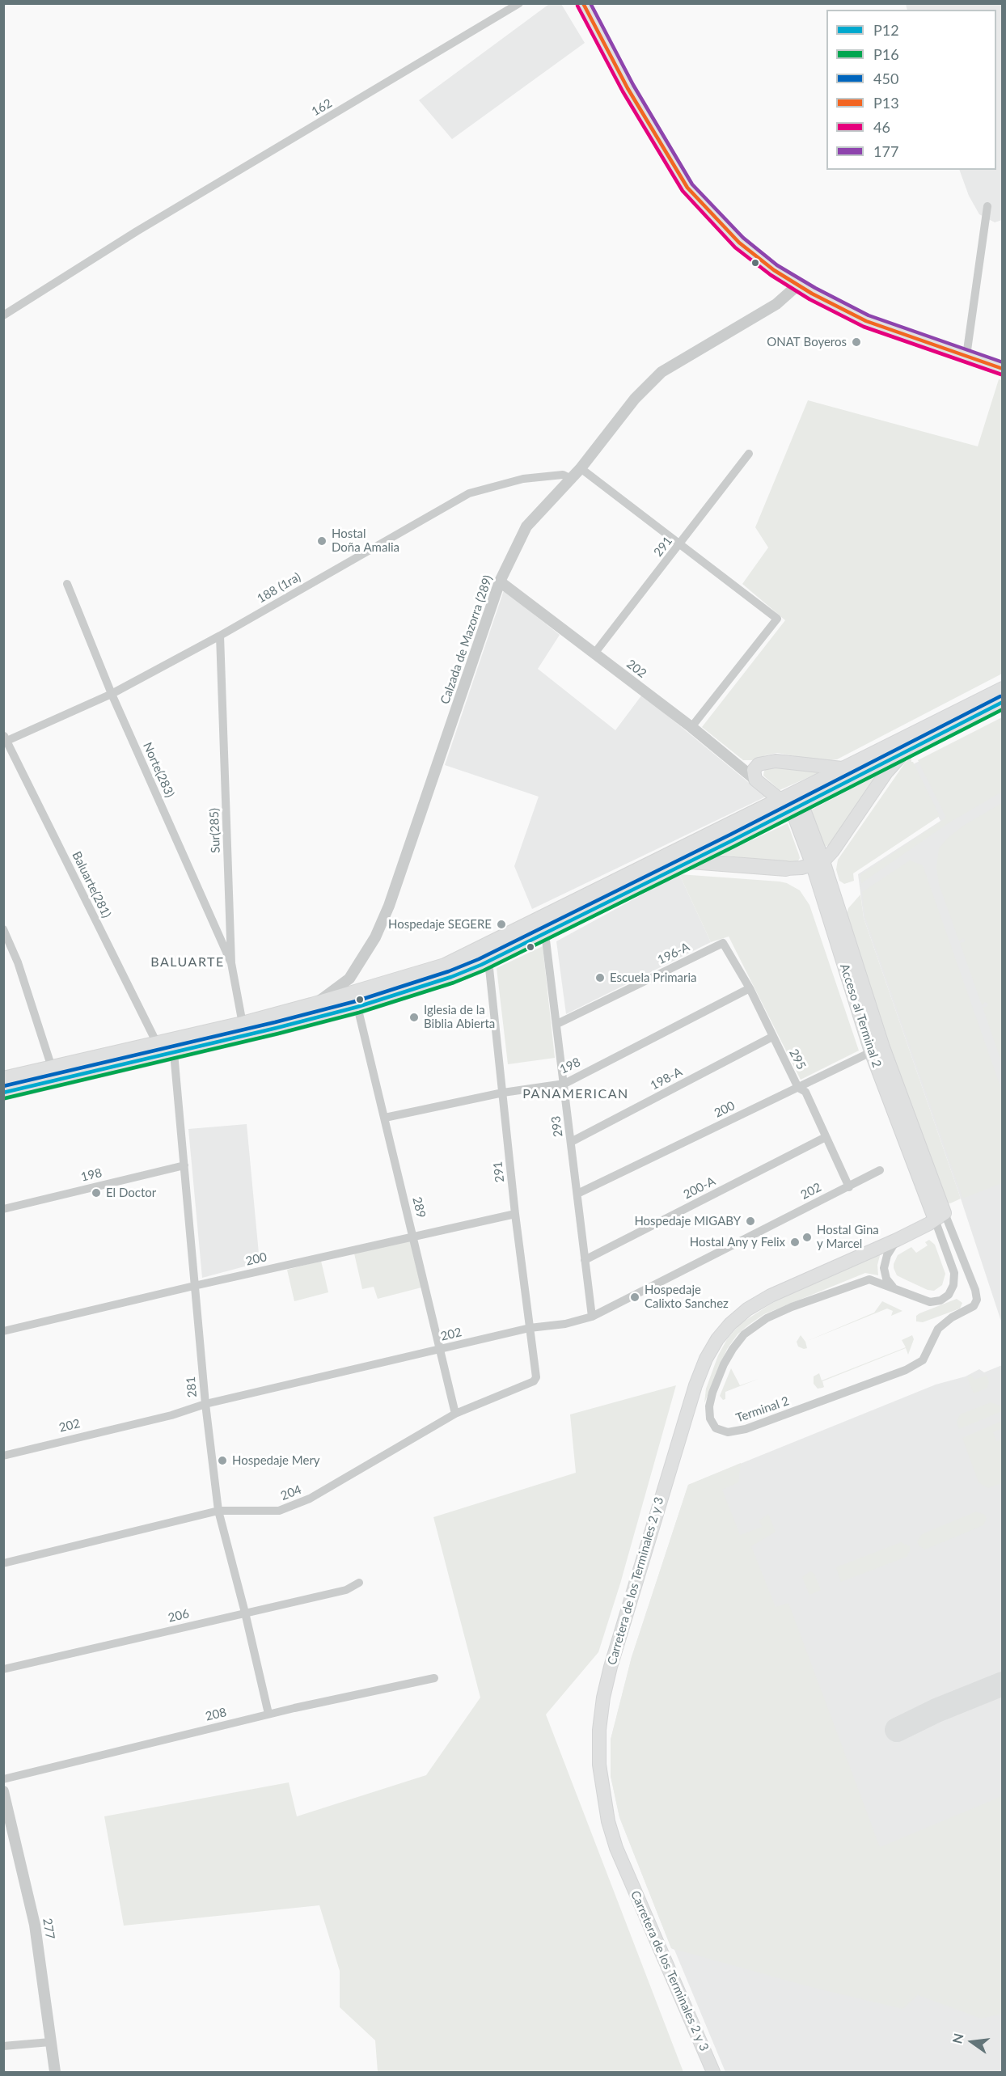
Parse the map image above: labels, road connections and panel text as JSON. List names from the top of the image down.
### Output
{
  "streets": {
    "main road": ["Acceso al Terminal 2", "Carretera de los Terminales 2 y 3"],
    "street": [
      "162",
      "291",
      "188 (1ra)",
      "Calzada de Mazorra (289)",
      "202",
      "Norte(283)",
      "Sur(285)",
      "Baluarte(281)",
      "196-A",
      "295",
      "198",
      "198-A",
      "200",
      "293",
      "200-A",
      "289",
      "281",
      "Terminal 2",
      "204",
      "206",
      "208",
      "277"
    ]
  },
  "crossings": [
    ["291", "202"],
    ["291", "198"],
    ["291", "200"],
    ["291", "204"],
    ["188 (1ra)", "Calzada de Mazorra (289)"],
    ["188 (1ra)", "Norte(283)"],
    ["188 (1ra)", "Sur(285)"],
    ["188 (1ra)", "Baluarte(281)"],
    ["Calzada de Mazorra (289)", "202"],
    ["202", "295"],
    ["202", "293"],
    ["202", "289"],
    ["202", "281"],
    ["Norte(283)", "Sur(285)"],
    ["196-A", "295"],
    ["196-A", "293"],
    ["Acceso al Terminal 2", "200"],
    ["Acceso al Terminal 2", "Terminal 2"],
    ["Acceso al Terminal 2", "Carretera de los Terminales 2 y 3"],
    ["295", "198"],
    ["295", "198-A"],
    ["295", "200"],
    ["295", "200-A"],
    ["198", "293"],
    ["198", "289"],
    ["198", "281"],
    ["198-A", "293"],
    ["200", "293"],
    ["200", "289"],
    ["200", "281"],
    ["293", "200-A"],
    ["289", "204"],
    ["281", "204"],
    ["281", "206"],
    ["281", "208"],
    ["Terminal 2", "Carretera de los Terminales 2 y 3"]
  ],
  "districts": ["BALUARTE", "PANAMERICAN"],
  "places": [
    "ONAT Boyeros",
    "Hostal Doña Amalia",
    "Hospedaje SEGERE",
    "Escuela Primaria",
    "Iglesia de la Biblia Abierta",
    "El Doctor",
    "Hospedaje MIGABY",
    "Hostal Gina y Marcel",
    "Hostal Any y Felix",
    "Hospedaje Calixto Sanchez",
    "Hospedaje Mery"
  ],
  "lines": [
    "transit line P13",
    "transit line 177",
    "transit line 46",
    "transit line 450",
    "transit line P12",
    "transit line P16"
  ],
  "legend": [
    "P12",
    "P16",
    "450",
    "P13",
    "46",
    "177"
  ],
  "north": "left"
}
